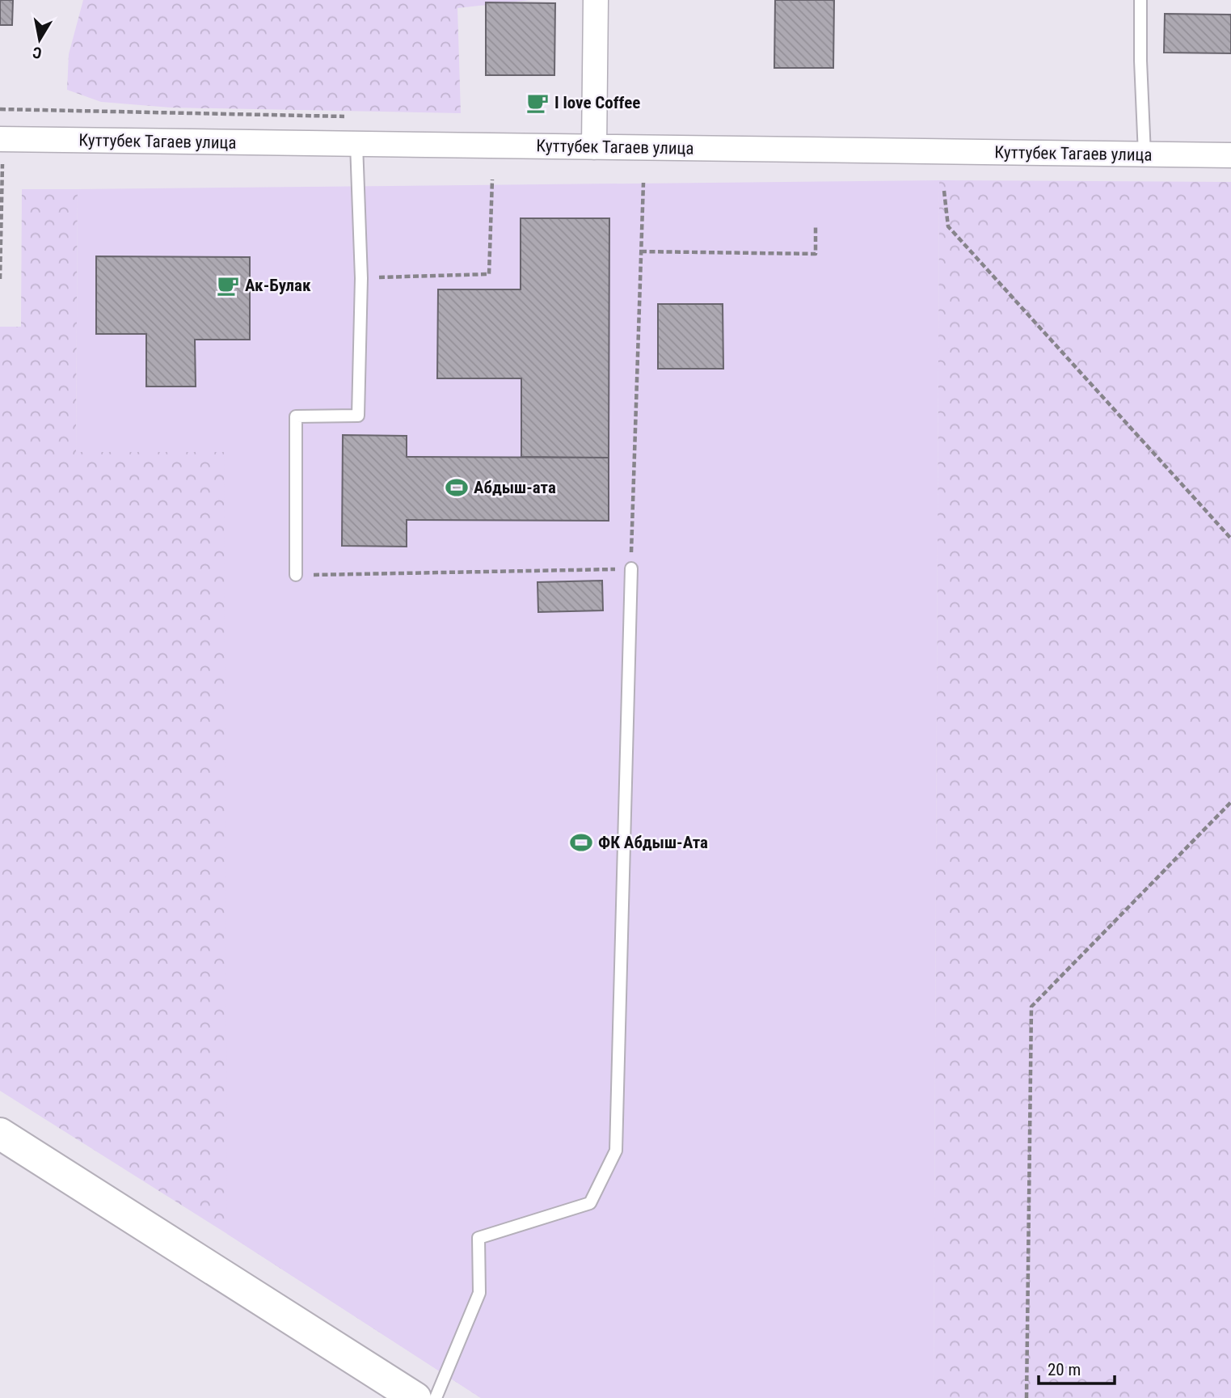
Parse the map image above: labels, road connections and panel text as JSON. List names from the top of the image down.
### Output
{
  "streets": {
    "street": ["Куттубек Тагаев улица"]
  },
  "places": {
    "cafe": ["I love Coffee", "Ак-Булак"],
    "sports": ["Абдыш-ата", "ФК Абдыш-Ата"]
  },
  "scale_bar": "20 m",
  "north": "bottom"
}
